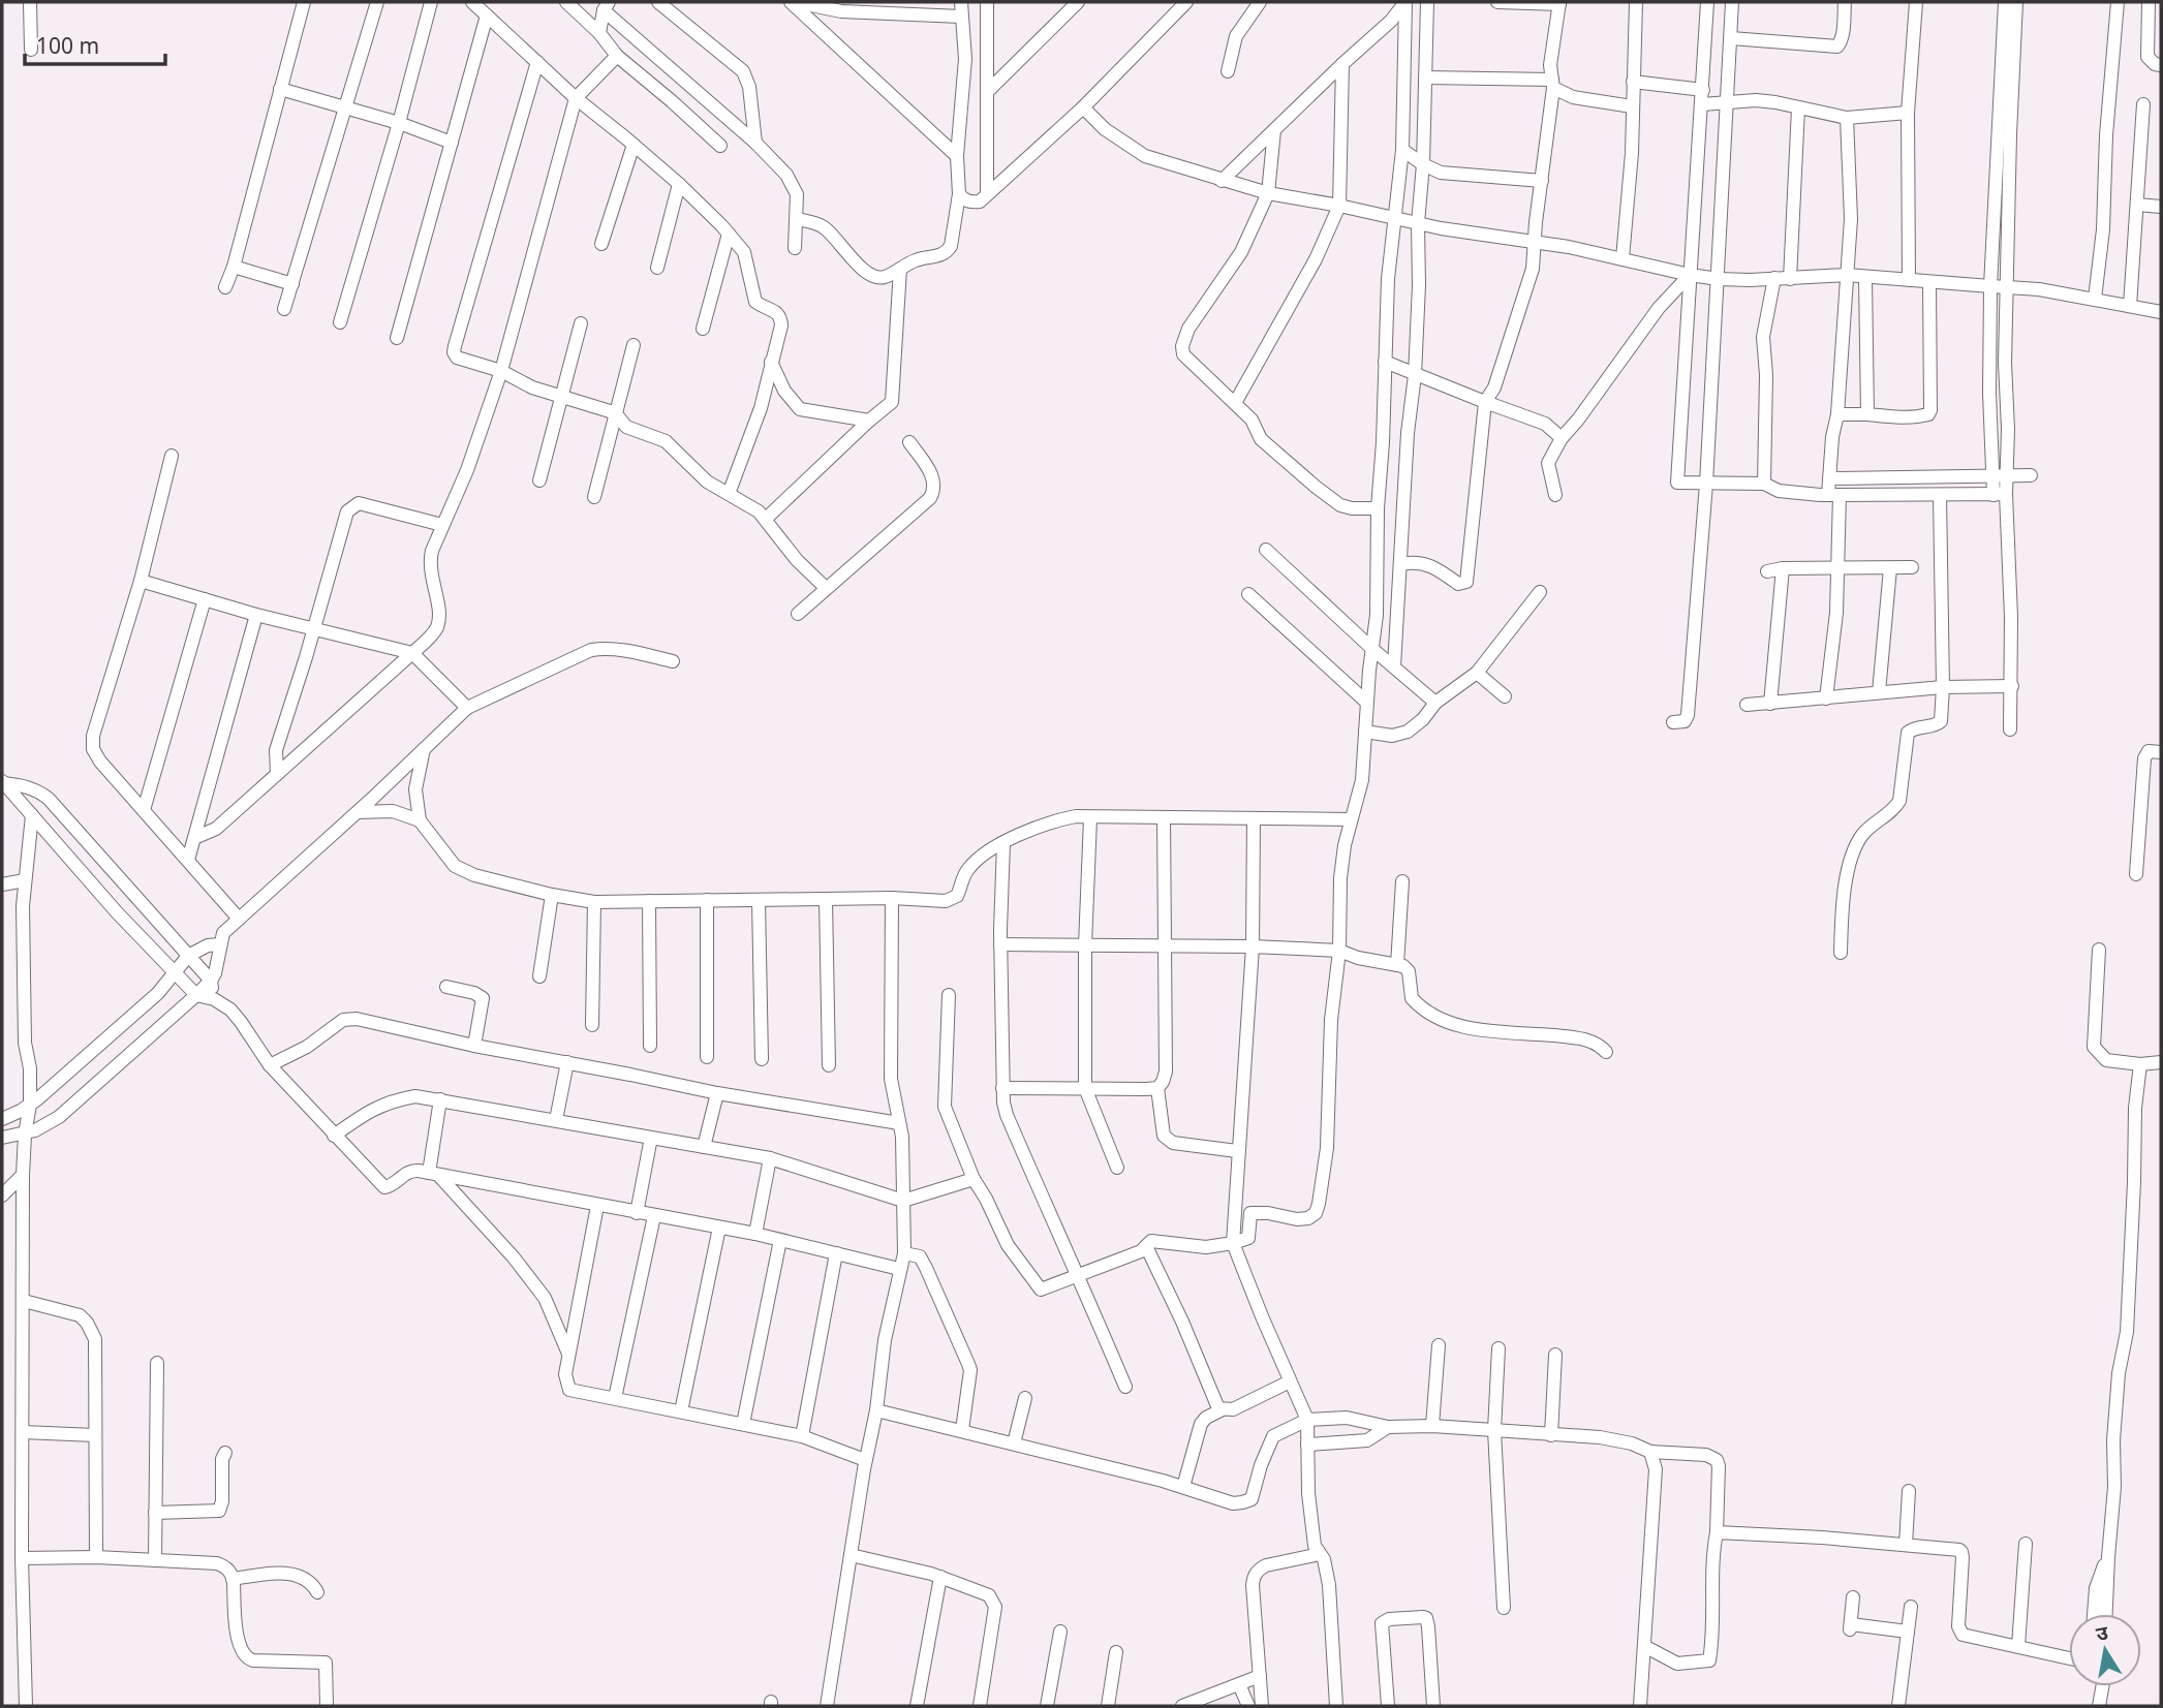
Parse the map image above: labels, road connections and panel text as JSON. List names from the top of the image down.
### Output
{
  "scale_bar": "100 m",
  "north": "top"
}
